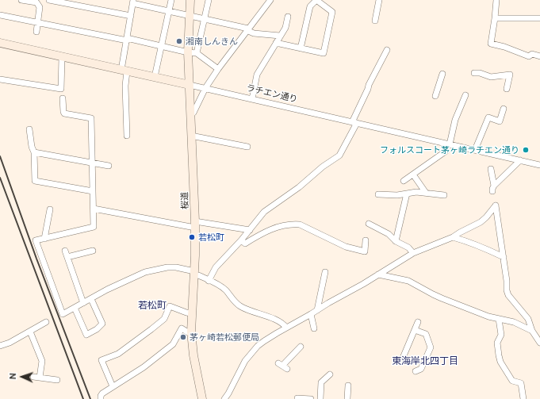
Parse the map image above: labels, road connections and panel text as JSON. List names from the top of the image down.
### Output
{
  "streets": {
    "street": ["ラチエン通り", "桜道"]
  },
  "crossings": [
    ["ラチエン通り", "桜道"]
  ],
  "districts": ["若松町", "東海岸北四丁目"],
  "places": [
    "湘南しんきん",
    "フォルスコート茅ヶ崎ラチエン通り",
    "若松町",
    "茅ヶ崎若松郵便局"
  ],
  "north": "left"
}
